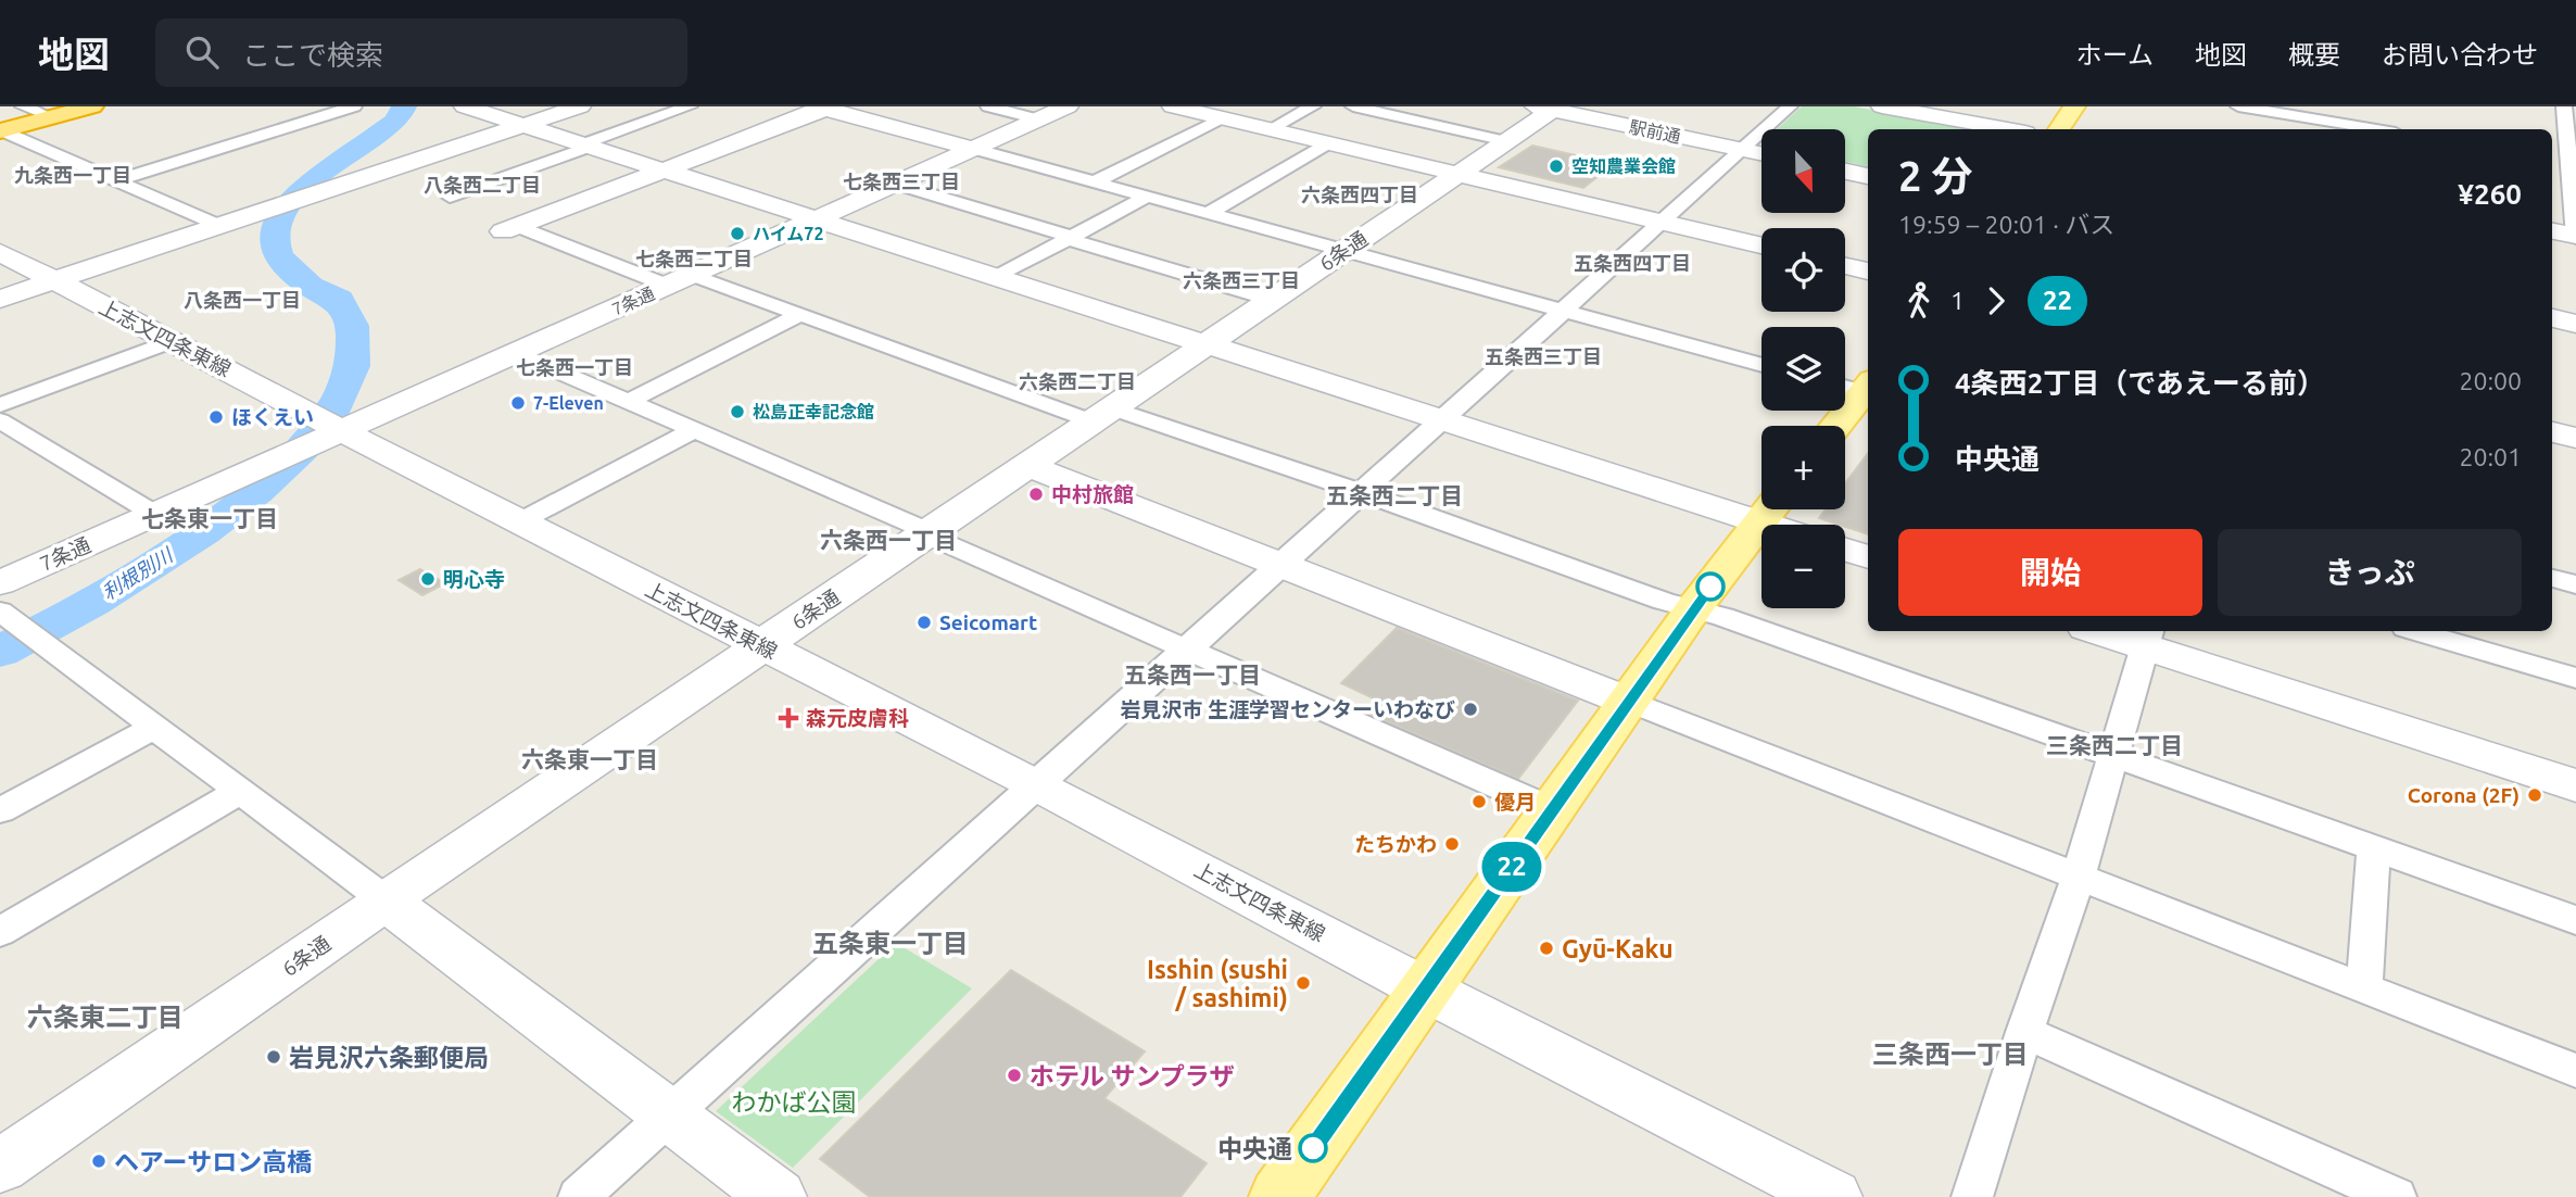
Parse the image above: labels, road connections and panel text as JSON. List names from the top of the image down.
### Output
{
  "streets": {
    "street": [
      "駅前通",
      "6条通",
      "7条通",
      "上志文四条東線"
    ]
  },
  "crossings": [
    ["駅前通", "6条通"],
    ["6条通", "上志文四条東線"],
    ["7条通", "上志文四条東線"]
  ],
  "districts": [
    "九条西一丁目",
    "七条西三丁目",
    "八条西二丁目",
    "六条西四丁目",
    "七条西二丁目",
    "五条西四丁目",
    "六条西三丁目",
    "八条西一丁目",
    "五条西三丁目",
    "七条西一丁目",
    "六条西二丁目",
    "五条西二丁目",
    "七条東一丁目",
    "六条西一丁目",
    "五条西一丁目",
    "三条西二丁目",
    "六条東一丁目",
    "五条東一丁目",
    "六条東二丁目",
    "三条西一丁目"
  ],
  "water": ["利根別川"],
  "parks": ["わかば公園"],
  "places": {
    "other": [
      "空知農業会館",
      "ハイム72",
      "7-Eleven",
      "松島正幸記念館",
      "ほくえい",
      "中村旅館",
      "明心寺",
      "Seicomart",
      "岩見沢市 生涯学習センターいわなび",
      "Corona (2F)",
      "優月",
      "たちかわ",
      "Gyū-Kaku",
      "Isshin (sushi / sashimi)",
      "岩見沢六条郵便局",
      "ホテル サンプラザ",
      "中央通",
      "ヘアーサロン高橋"
    ],
    "health": ["森元皮膚科"]
  },
  "lines": ["bus line 22"],
  "north": "bottom",
  "page": {
    "header": "地図",
    "search": "ここで検索",
    "nav": [
      "ホーム",
      "地図",
      "概要",
      "お問い合わせ"
    ],
    "on_map": "22",
    "map_buttons": ["+", "−"],
    "heading": ["2 分", "19:59 – 20:01 · バス", "¥260"],
    "legs": ["1", "22"],
    "list": [
      {
        "name": "4条西2丁目（であえーる前）",
        "value": "20:00"
      },
      {
        "name": "中央通",
        "value": "20:01"
      }
    ],
    "buttons": ["開始", "きっぷ"]
  }
}
